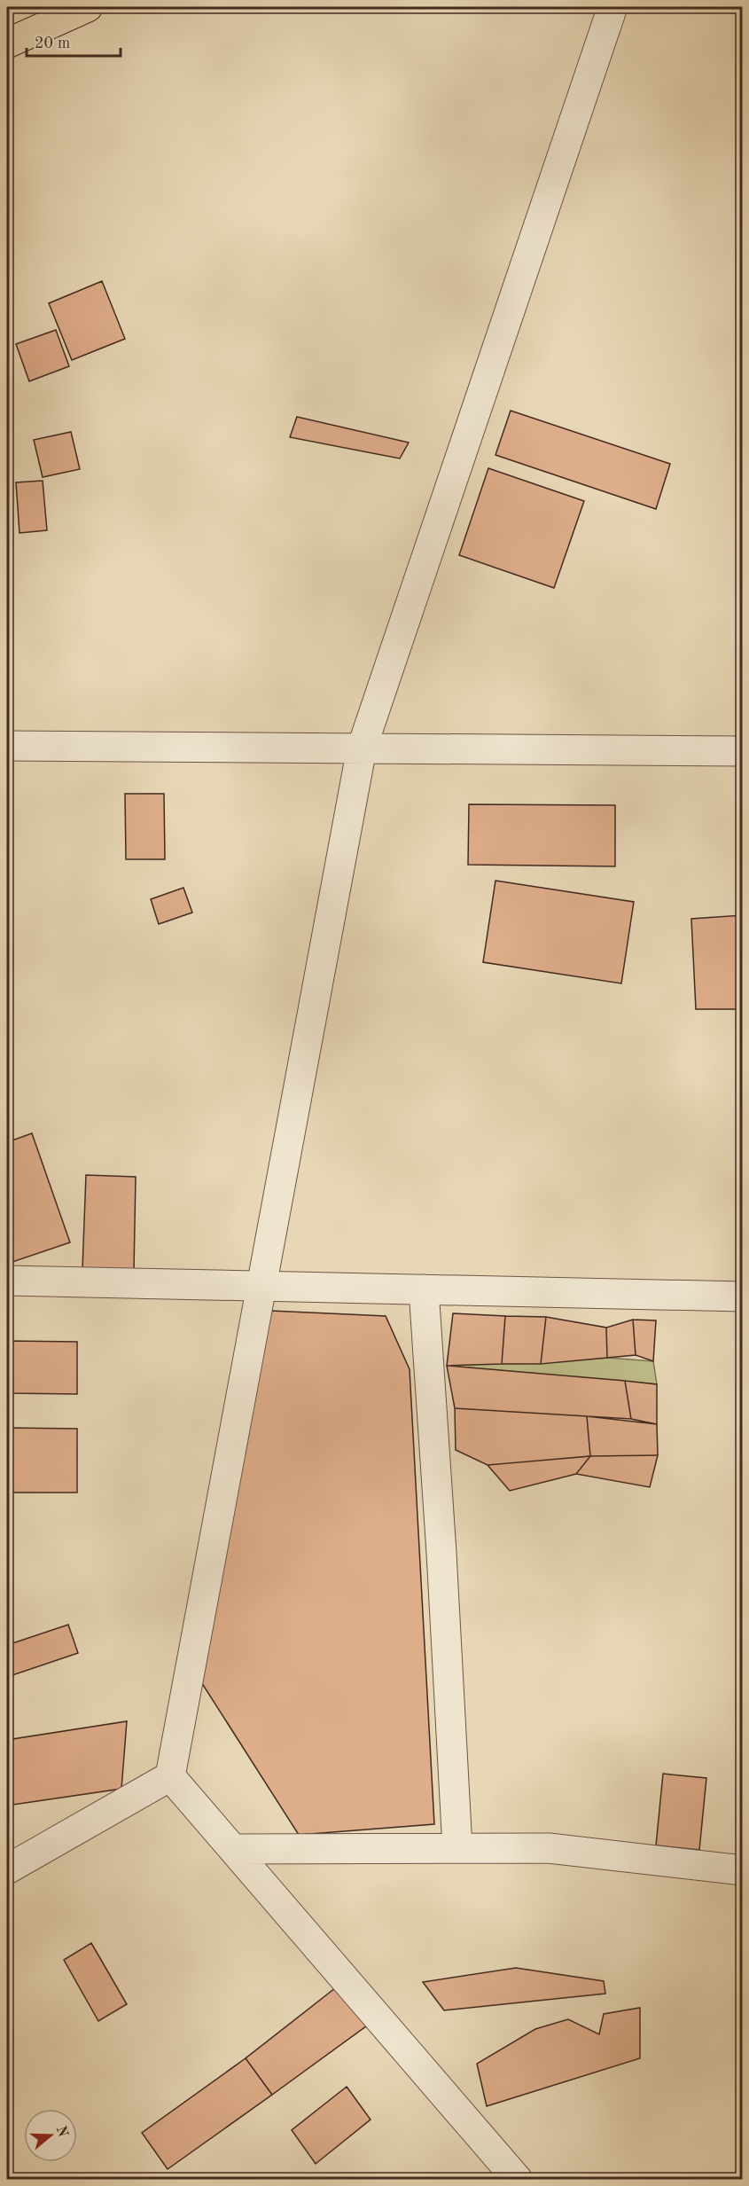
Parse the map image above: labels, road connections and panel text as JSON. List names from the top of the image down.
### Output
{
  "scale_bar": "20 m",
  "north": "right"
}
